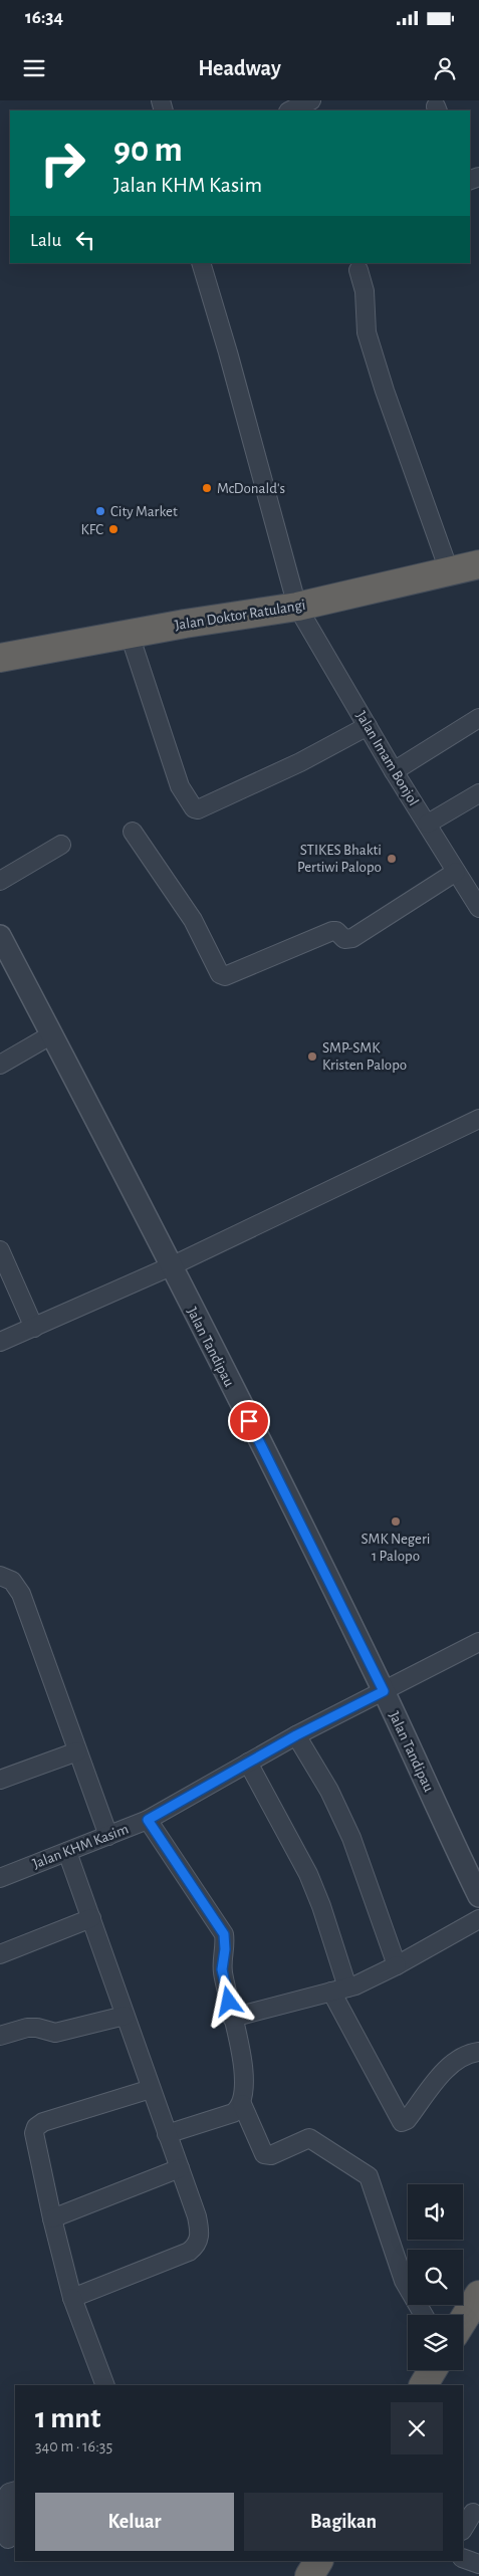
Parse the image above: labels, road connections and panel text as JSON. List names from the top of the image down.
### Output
{
  "streets": {
    "highway": ["Jalan Doktor Ratulangi"],
    "street": ["Jalan Imam Bonjol", "Jalan Tandipau", "Jalan KHM Kasim"]
  },
  "crossings": [
    ["Jalan Doktor Ratulangi", "Jalan Imam Bonjol"],
    ["Jalan Tandipau", "Jalan KHM Kasim"]
  ],
  "places": [
    "McDonald's",
    "City Market",
    "KFC",
    "STIKES Bhakti Pertiwi Palopo",
    "SMP-SMK Kristen Palopo",
    "SMK Negeri 1 Palopo"
  ],
  "page": {
    "status": "16:34",
    "header": "Headway",
    "turn": ["90 m", "Jalan KHM Kasim"],
    "then": "Lalu",
    "heading": ["1 mnt", "340 m · 16:35"],
    "buttons": ["Keluar", "Bagikan"]
  }
}
